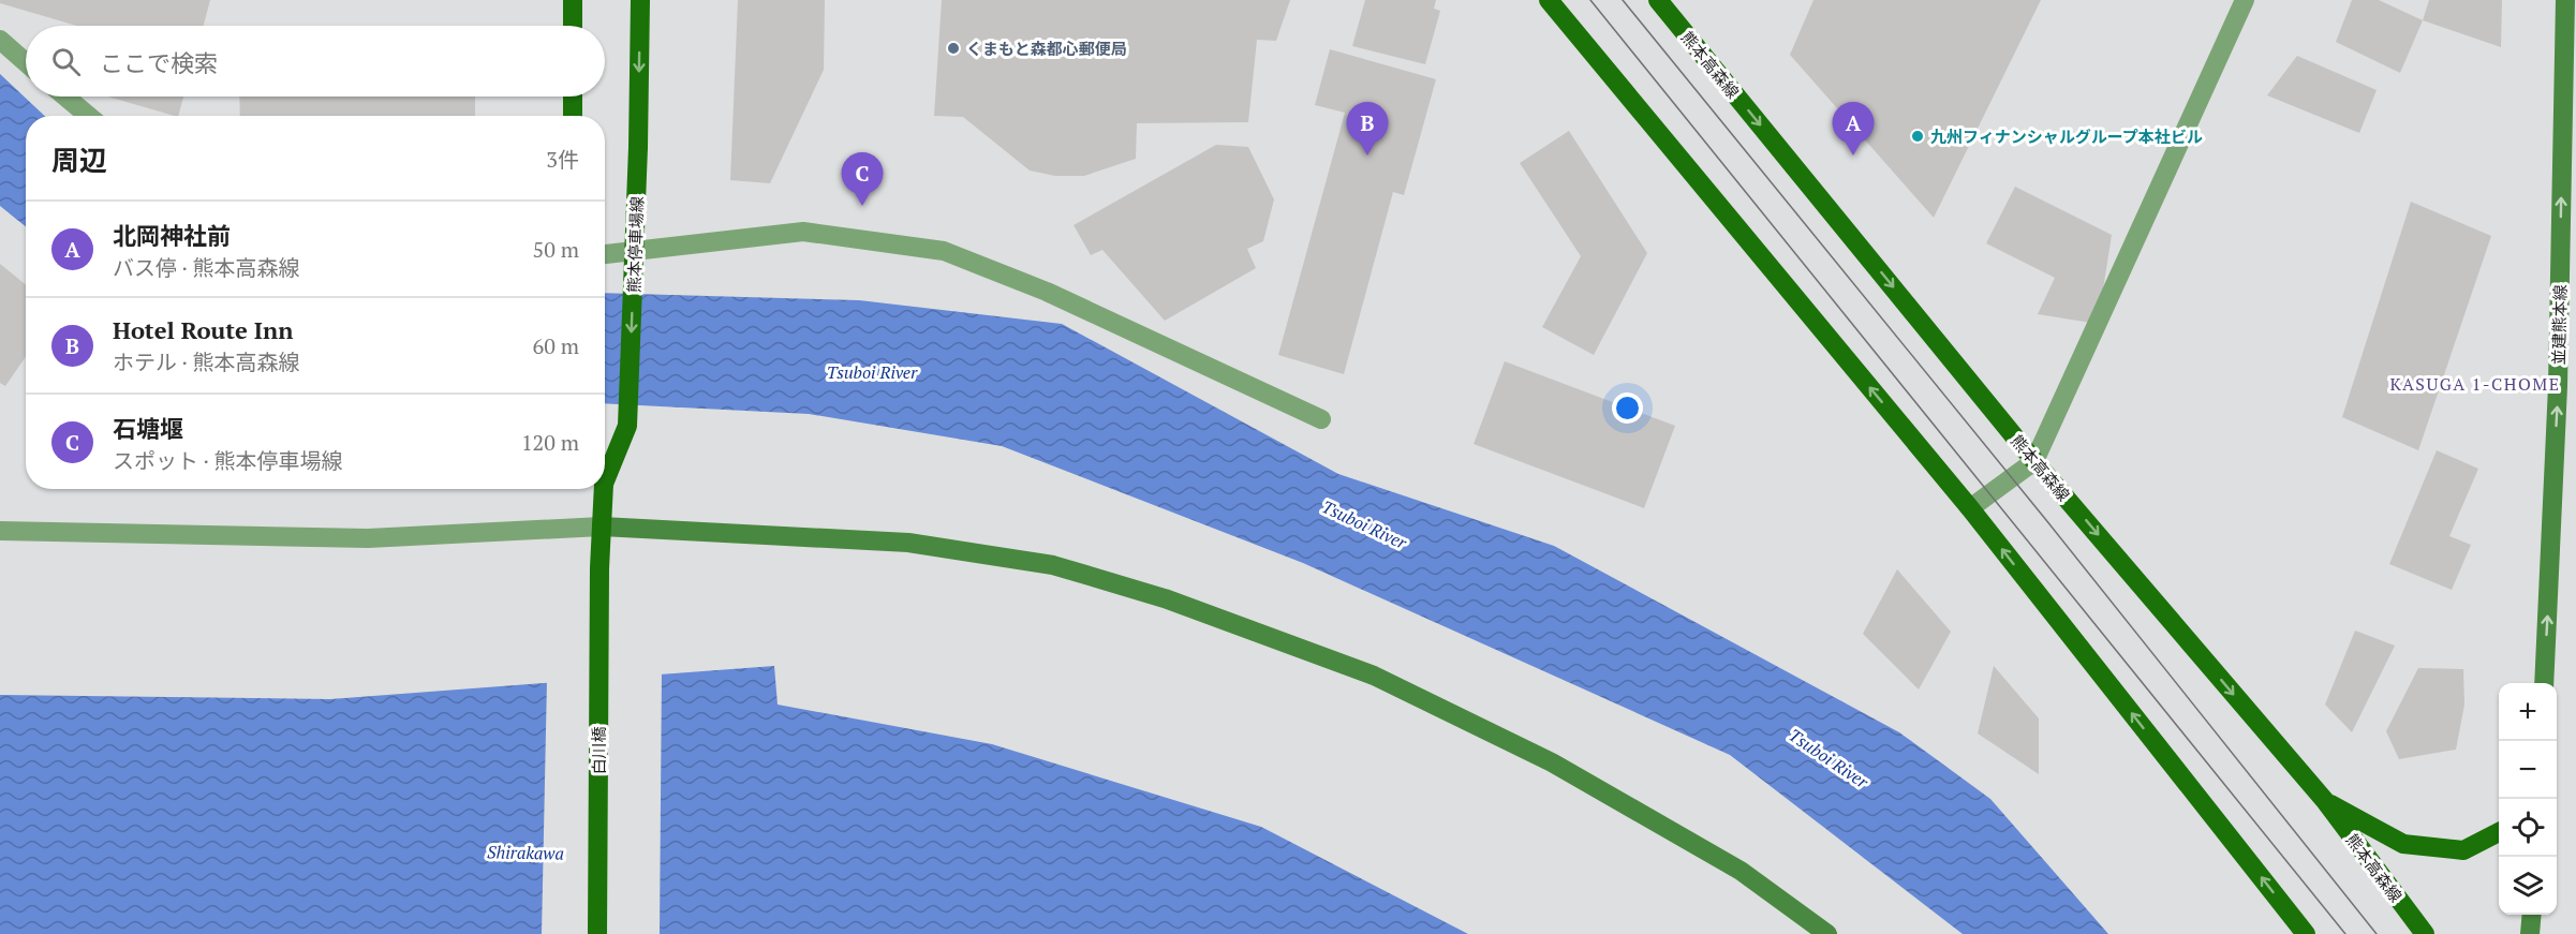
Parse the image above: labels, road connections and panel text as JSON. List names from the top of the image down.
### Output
{
  "streets": {
    "main road": ["熊本高森線", "熊本停車場線", "白川橋"],
    "street": ["並建熊本線"]
  },
  "crossings": [
    ["熊本停車場線", "白川橋"]
  ],
  "one_way": ["熊本停車場線", "並建熊本線"],
  "districts": ["KASUGA 1-CHOME"],
  "water": ["Tsuboi River", "Shirakawa"],
  "places": ["くまもと森都心郵便局", "九州フィナンシャルグループ本社ビル"],
  "page": {
    "search": "ここで検索",
    "pins": ["A", "B", "C"],
    "heading": ["周辺", "3件"],
    "list": [
      {
        "mark": "A",
        "name": "北岡神社前",
        "note": "バス停 · 熊本高森線",
        "value": "50 m"
      },
      {
        "mark": "B",
        "name": "Hotel Route Inn",
        "note": "ホテル · 熊本高森線",
        "value": "60 m"
      },
      {
        "mark": "C",
        "name": "石塘堰",
        "note": "スポット · 熊本停車場線",
        "value": "120 m"
      }
    ],
    "map_buttons": ["+", "−"]
  }
}
